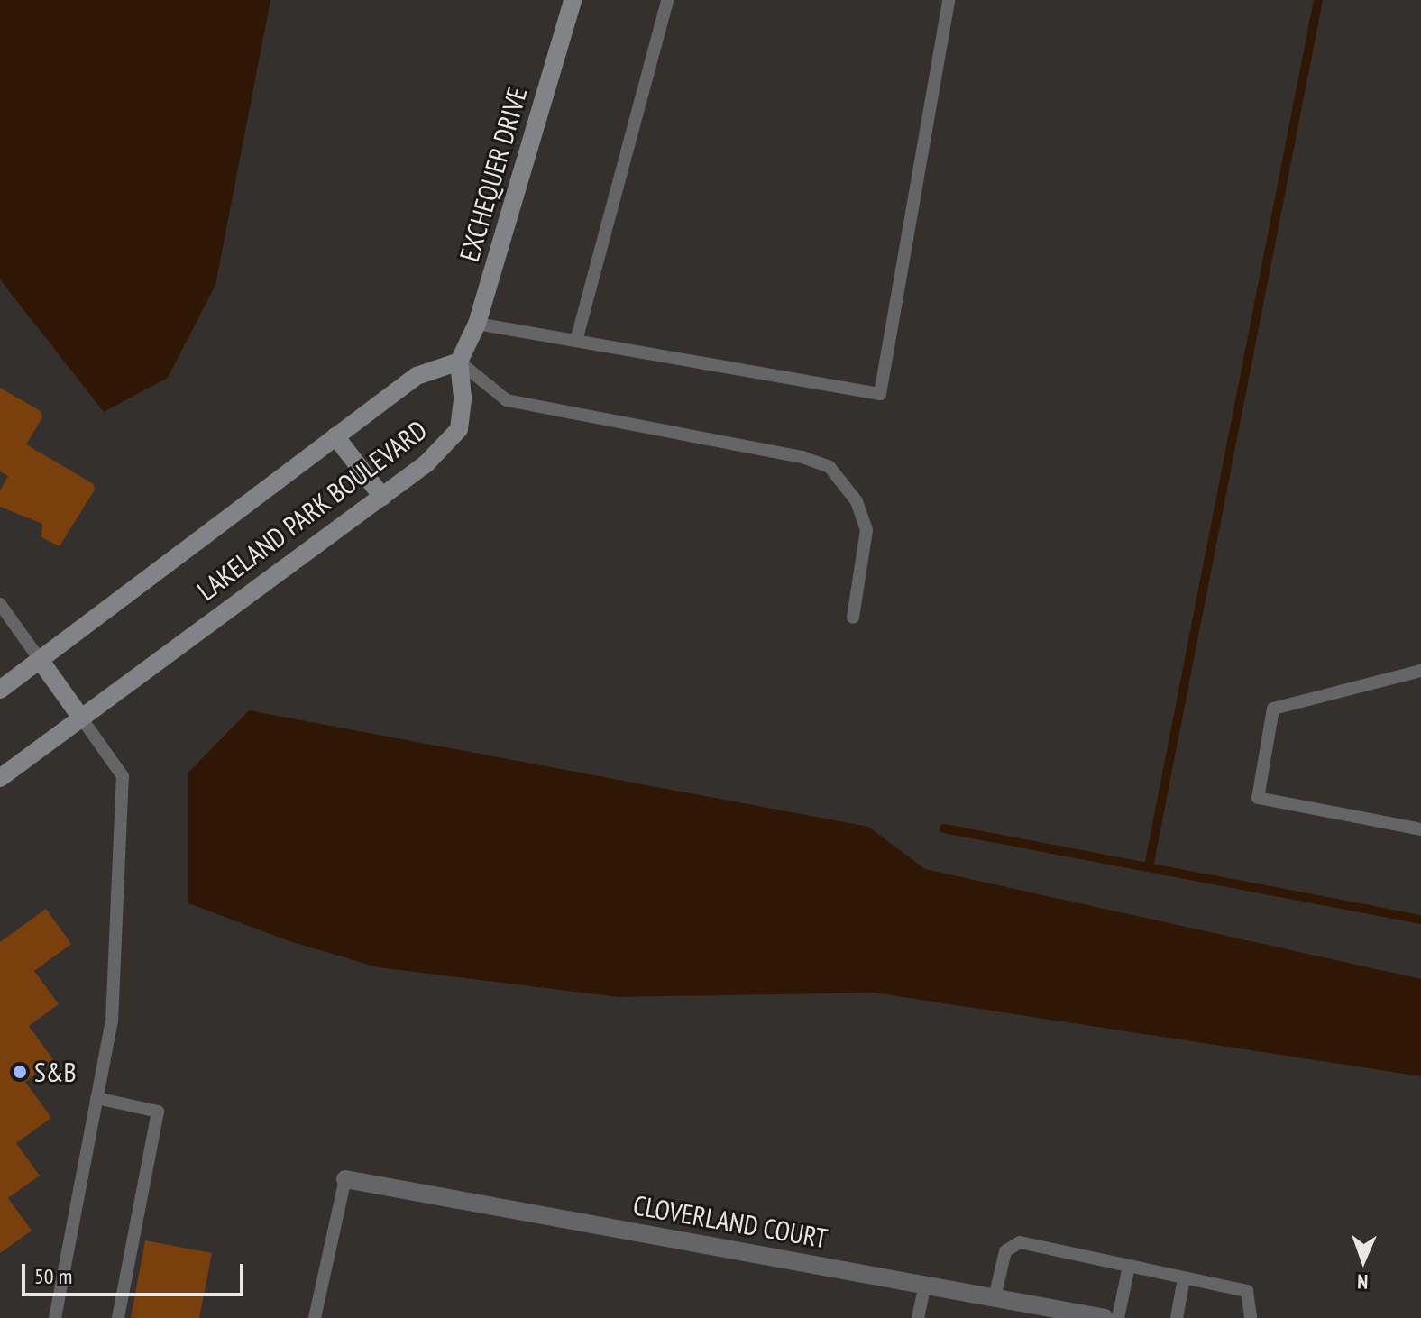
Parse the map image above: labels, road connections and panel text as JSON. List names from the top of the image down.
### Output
{
  "streets": {
    "street": ["EXCHEQUER DRIVE", "LAKELAND PARK BOULEVARD", "CLOVERLAND COURT"]
  },
  "crossings": [
    ["EXCHEQUER DRIVE", "LAKELAND PARK BOULEVARD"]
  ],
  "places": ["S&B"],
  "scale_bar": "50 m",
  "north": "bottom"
}
